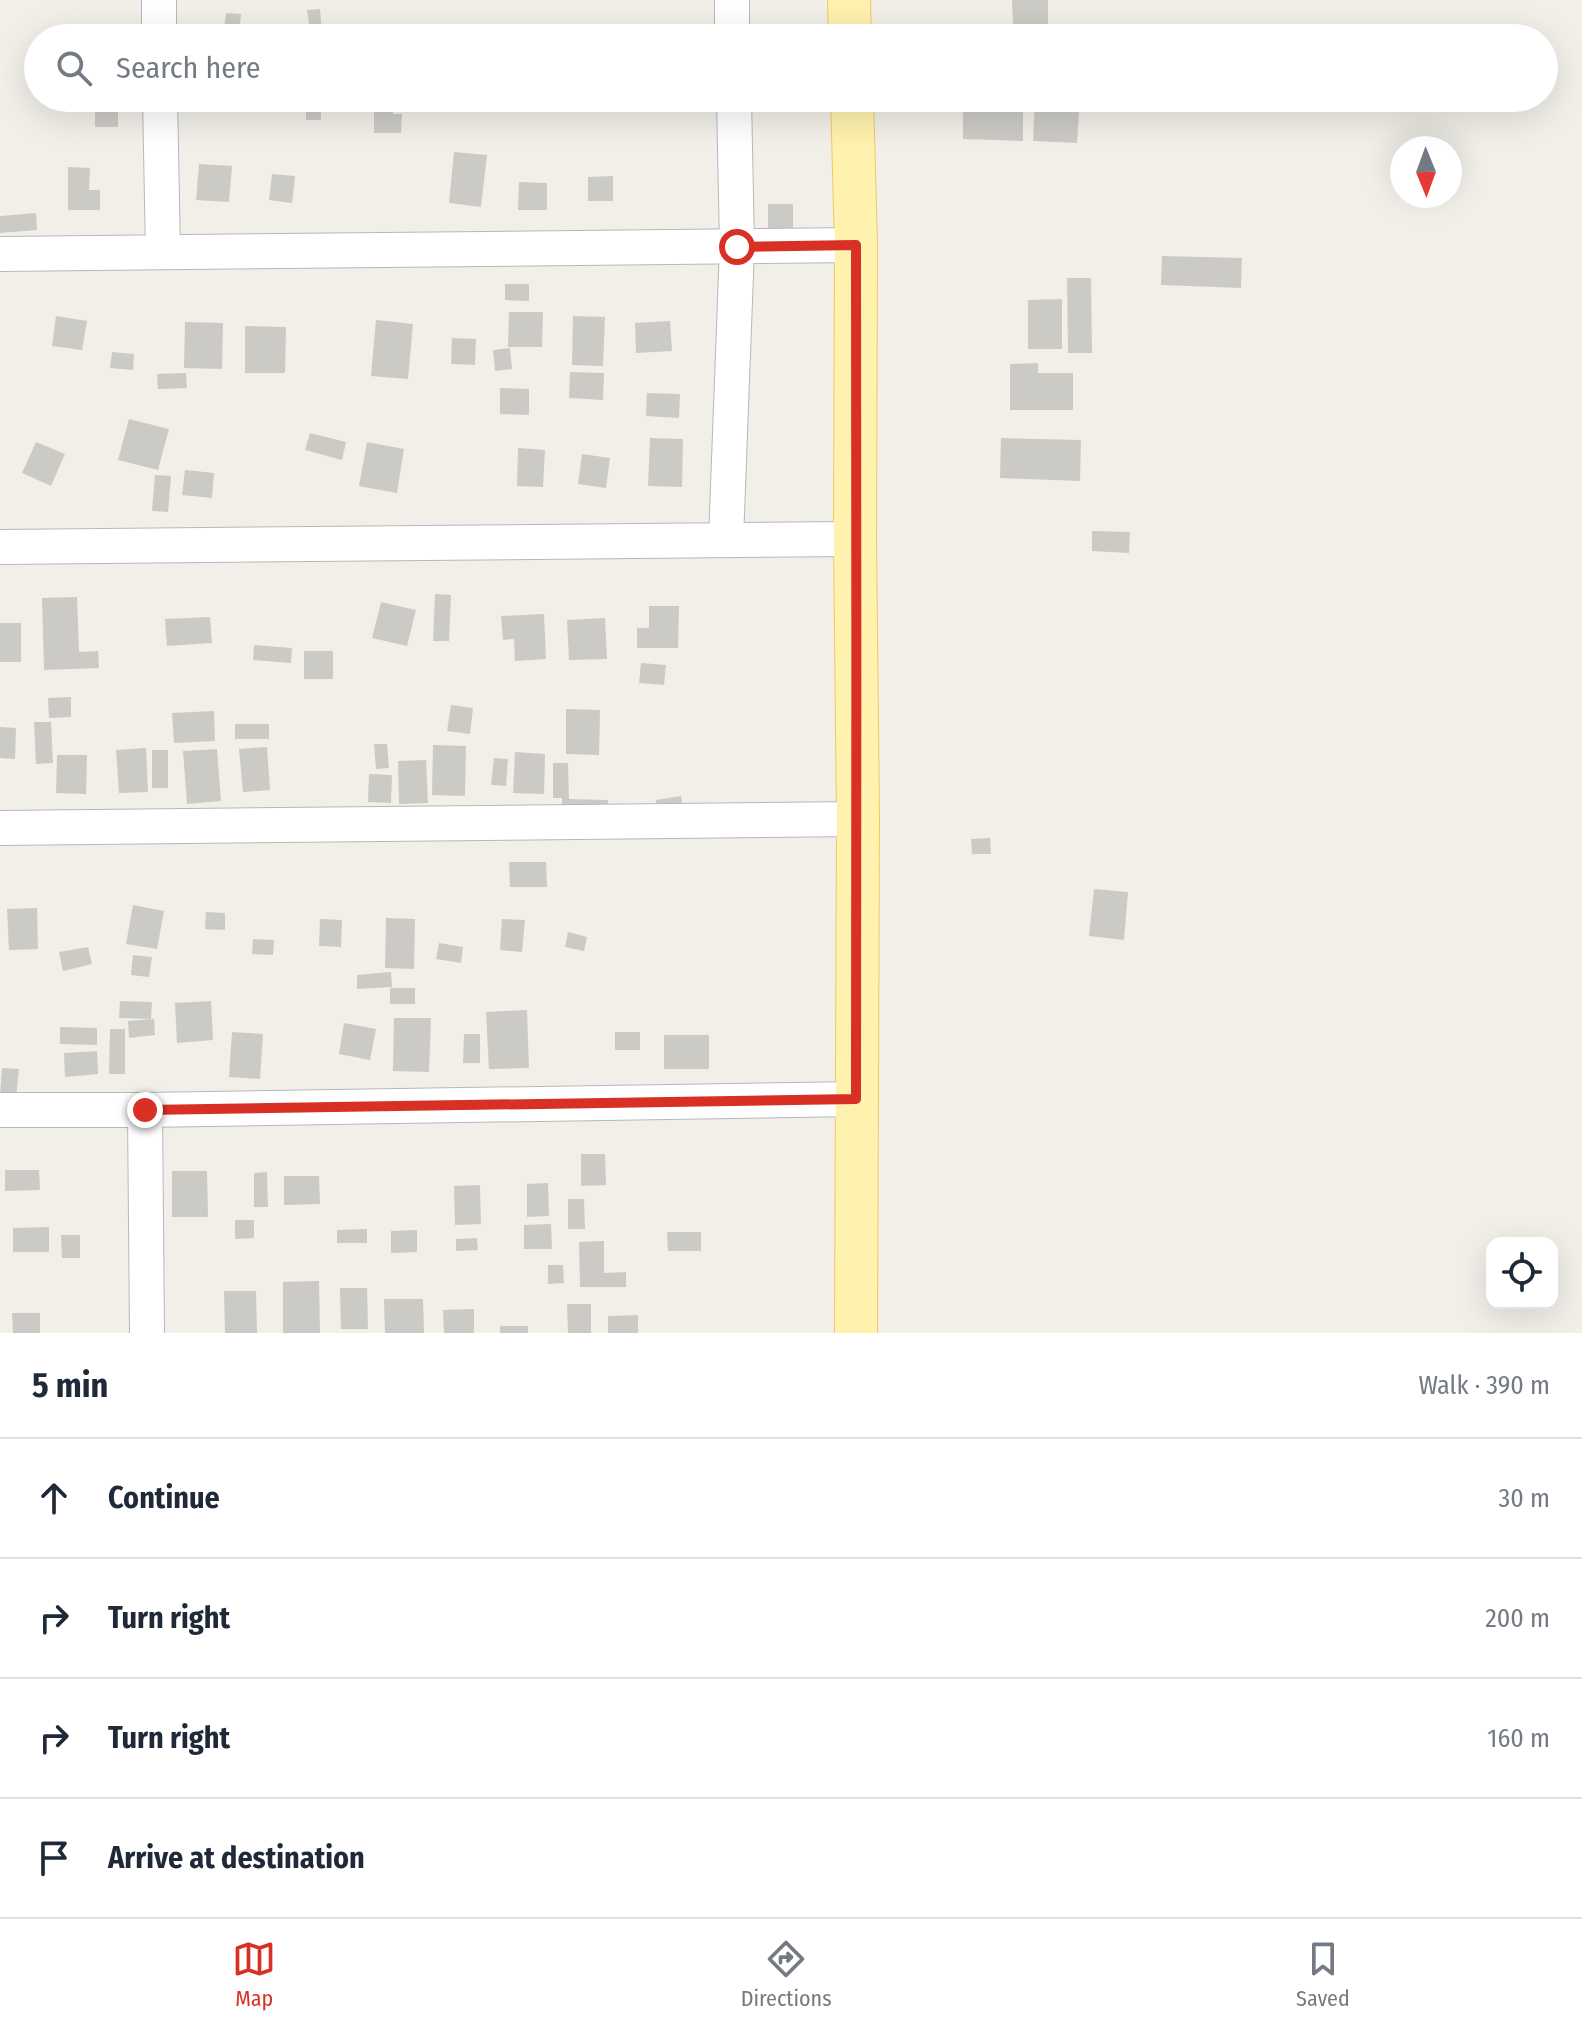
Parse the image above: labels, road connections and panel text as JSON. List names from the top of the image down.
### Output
{
  "north": "bottom",
  "page": {
    "search": "Search here",
    "heading": ["5 min", "Walk · 390 m"],
    "list": [
      ["Continue", "30 m"],
      ["Turn right", "200 m"],
      ["Turn right", "160 m"],
      "Arrive at destination"
    ],
    "nav": ["Map", "Directions", "Saved"]
  }
}
